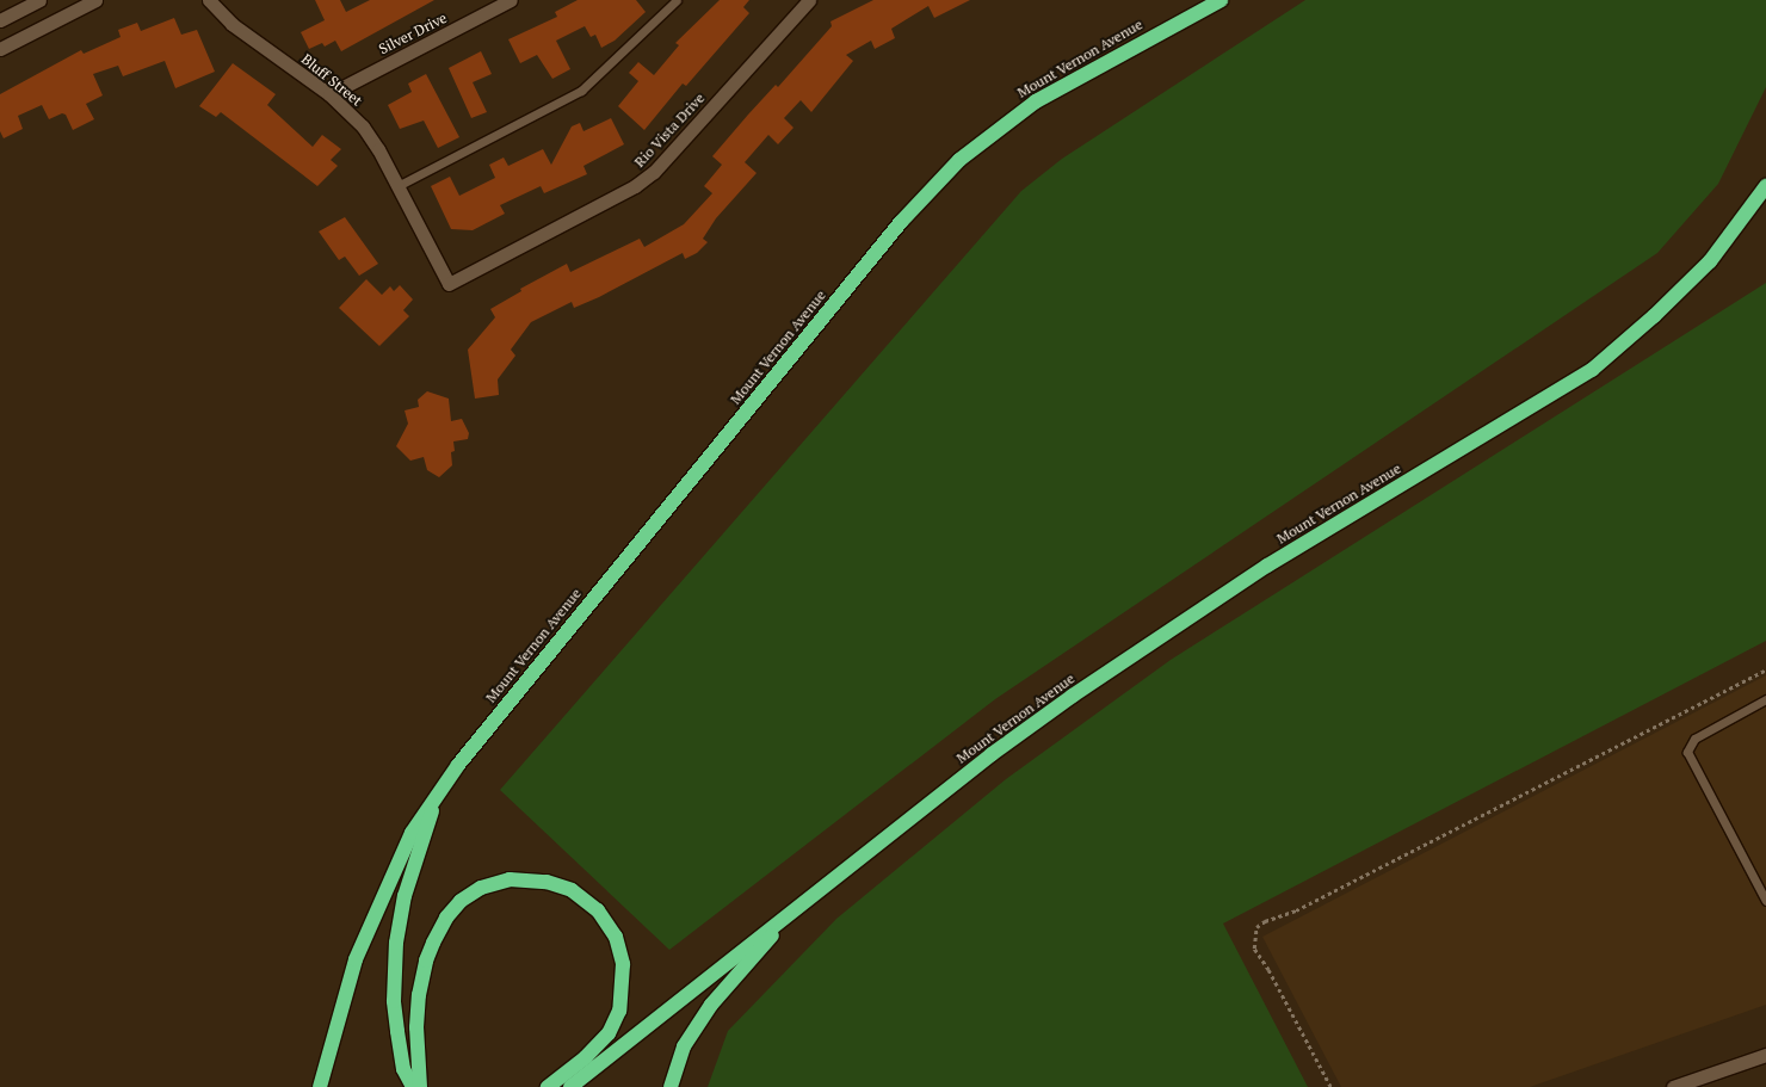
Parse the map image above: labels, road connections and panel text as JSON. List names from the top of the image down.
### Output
{
  "streets": {
    "highway": ["Mount Vernon Avenue"],
    "street": ["Silver Drive", "Bluff Street", "Rio Vista Drive"]
  },
  "crossings": [
    ["Silver Drive", "Bluff Street"],
    ["Bluff Street", "Rio Vista Drive"]
  ]
}
